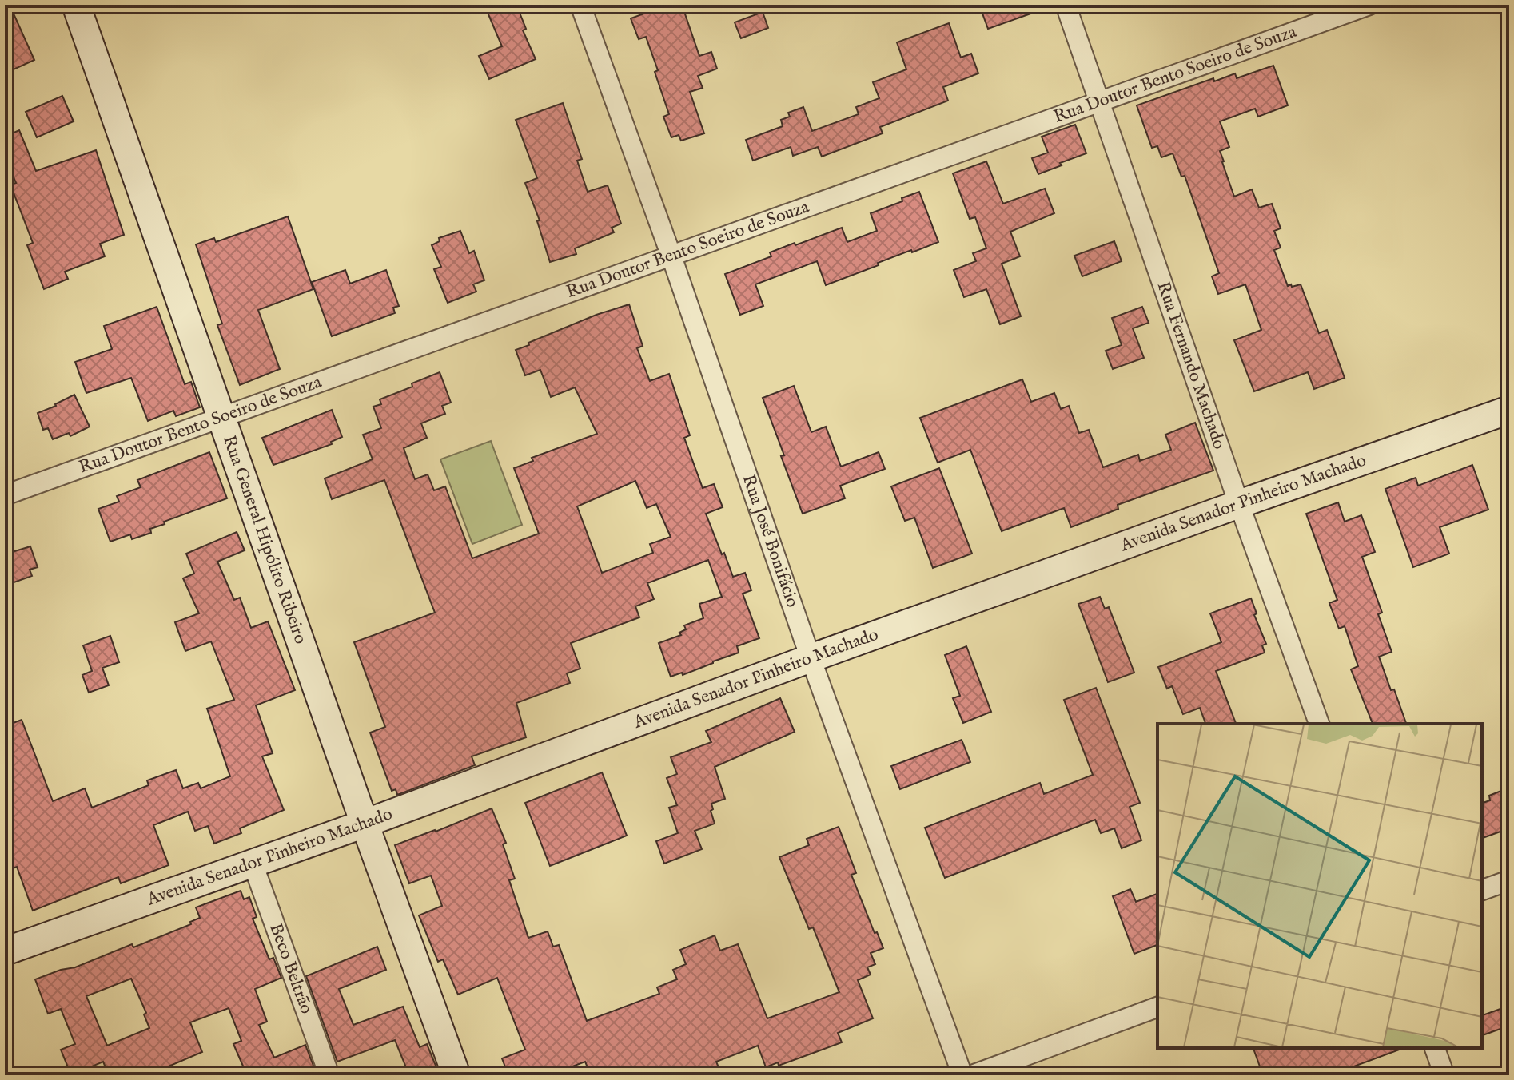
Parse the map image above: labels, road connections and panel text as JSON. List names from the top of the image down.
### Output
{
  "streets": {
    "main road": ["Avenida Senador Pinheiro Machado", "Rua General Hipólito Ribeiro"],
    "street": [
      "Rua Doutor Bento Soeiro de Souza",
      "Rua Fernando Machado",
      "Rua José Bonifácio",
      "Beco Beltrão"
    ]
  },
  "crossings": [
    ["Rua Doutor Bento Soeiro de Souza", "Rua Fernando Machado"],
    ["Rua Doutor Bento Soeiro de Souza", "Rua General Hipólito Ribeiro"],
    ["Rua Doutor Bento Soeiro de Souza", "Rua José Bonifácio"],
    ["Rua Fernando Machado", "Avenida Senador Pinheiro Machado"],
    ["Avenida Senador Pinheiro Machado", "Rua General Hipólito Ribeiro"],
    ["Avenida Senador Pinheiro Machado", "Rua José Bonifácio"],
    ["Avenida Senador Pinheiro Machado", "Beco Beltrão"]
  ]
}
